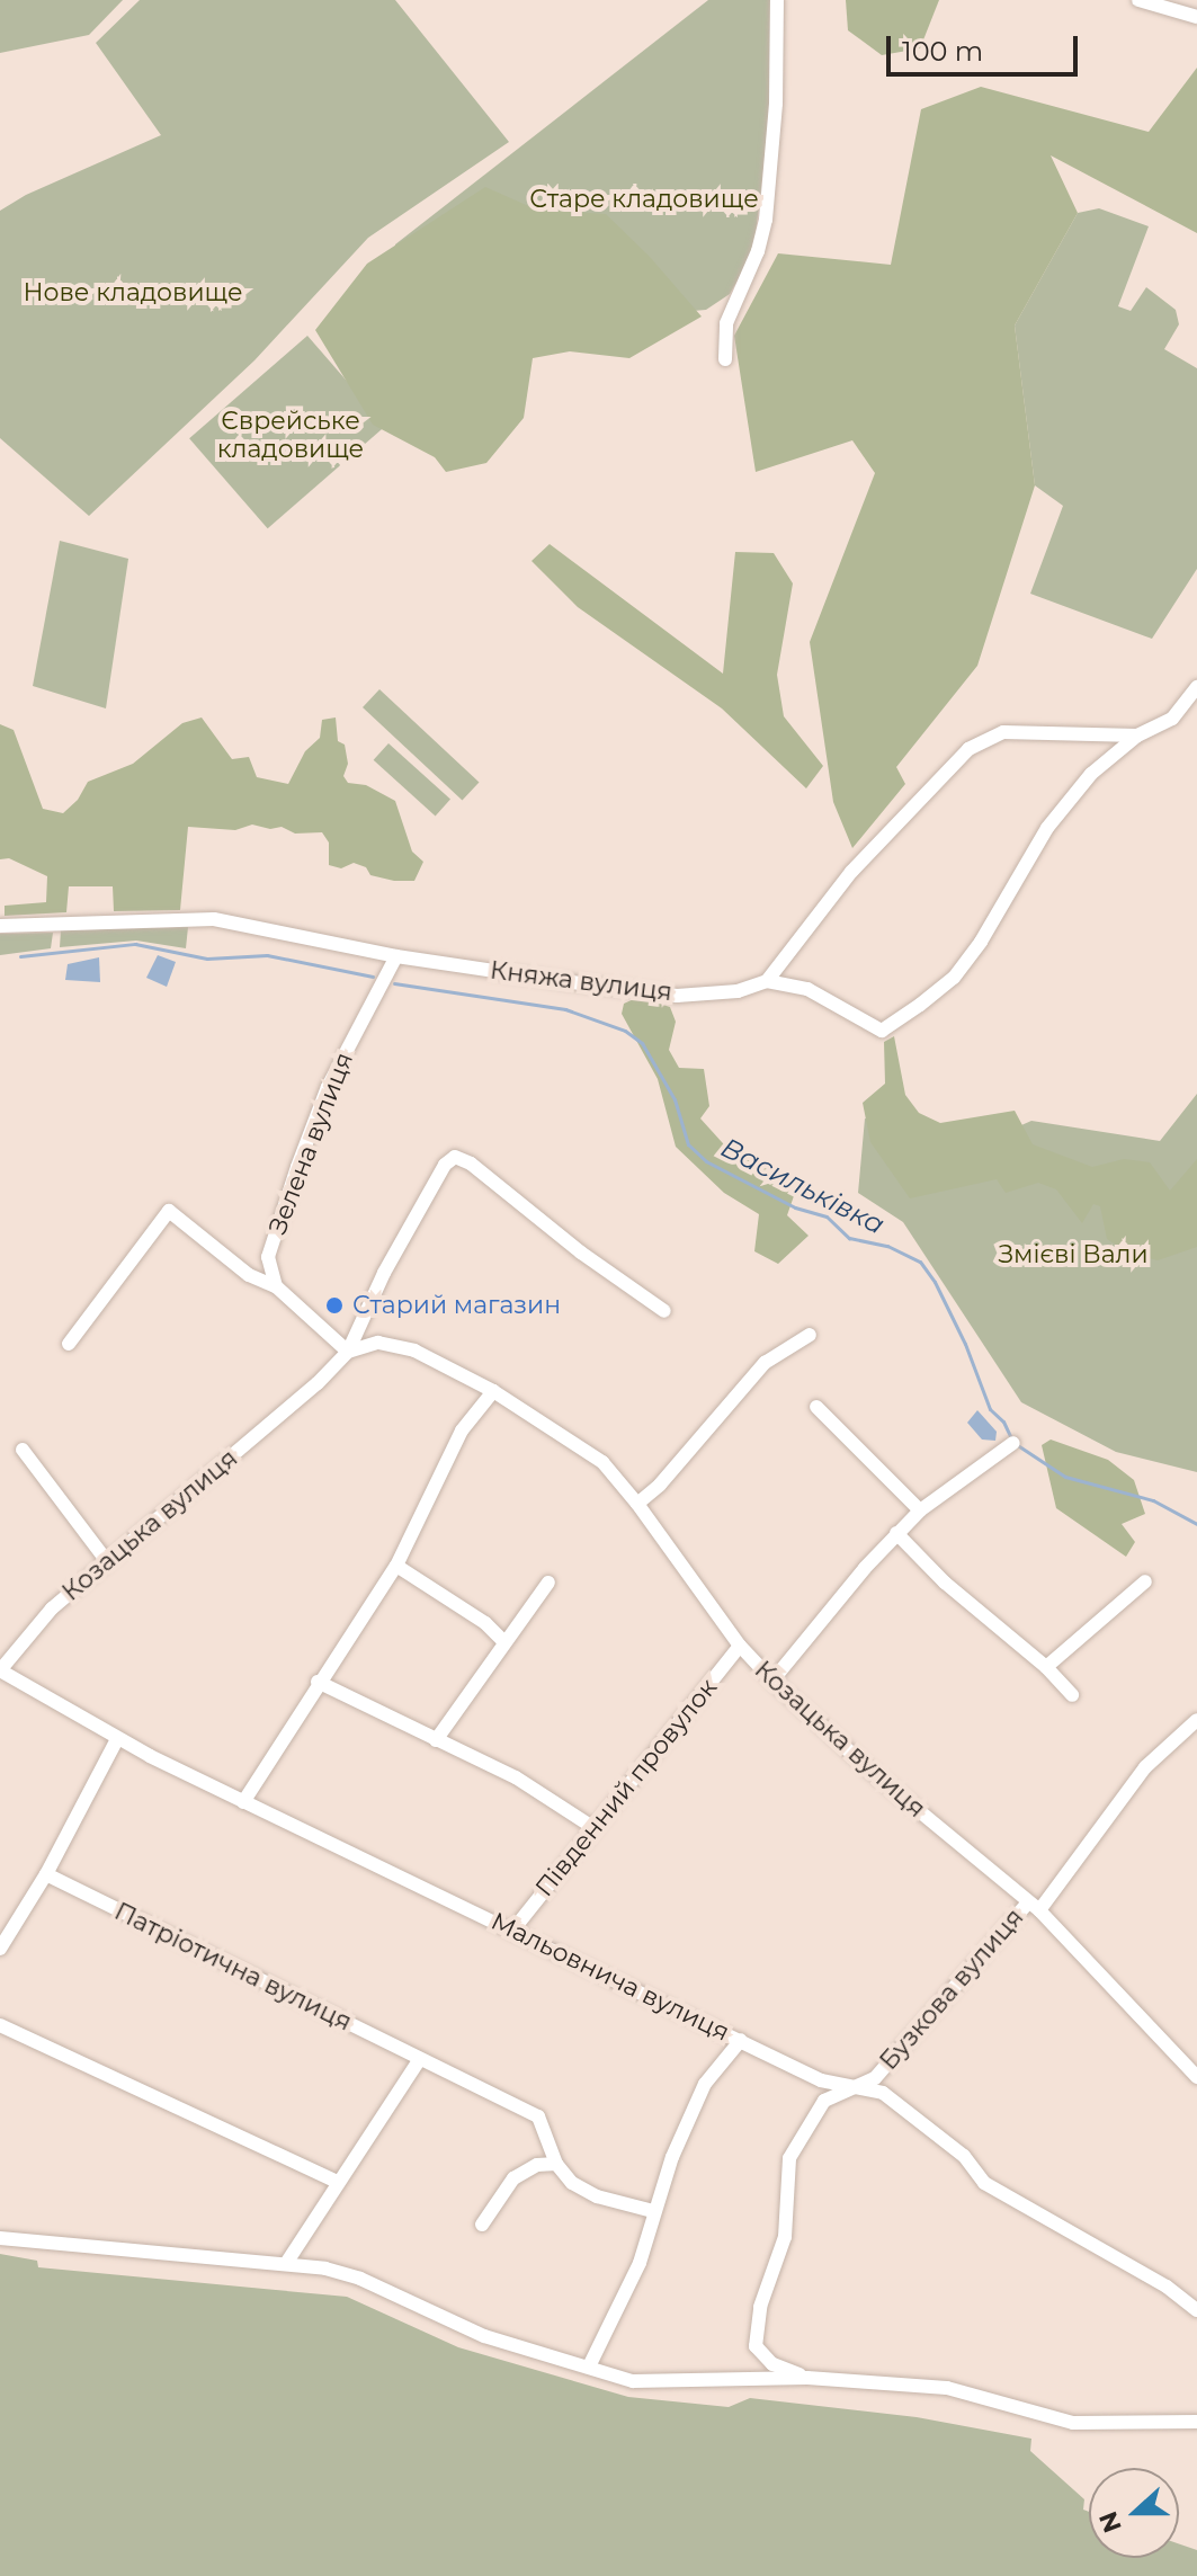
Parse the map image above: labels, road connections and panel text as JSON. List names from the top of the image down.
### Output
{
  "streets": {
    "street": [
      "Княжа вулиця",
      "Зелена вулиця",
      "Козацька вулиця",
      "Південний провулок",
      "Патріотична вулиця",
      "Мальовнича вулиця",
      "Бузкова вулиця"
    ]
  },
  "crossings": [
    ["Княжа вулиця", "Зелена вулиця"],
    ["Козацька вулиця", "Південний провулок"],
    ["Козацька вулиця", "Мальовнича вулиця"],
    ["Козацька вулиця", "Бузкова вулиця"],
    ["Південний провулок", "Мальовнича вулиця"],
    ["Мальовнича вулиця", "Бузкова вулиця"]
  ],
  "water": ["Васильківка"],
  "parks": [
    "Старе кладовище",
    "Нове кладовище",
    "Єврейське кладовище",
    "Змієві Вали"
  ],
  "places": ["Старий магазин"],
  "scale_bar": "100 m",
  "north": "left"
}
